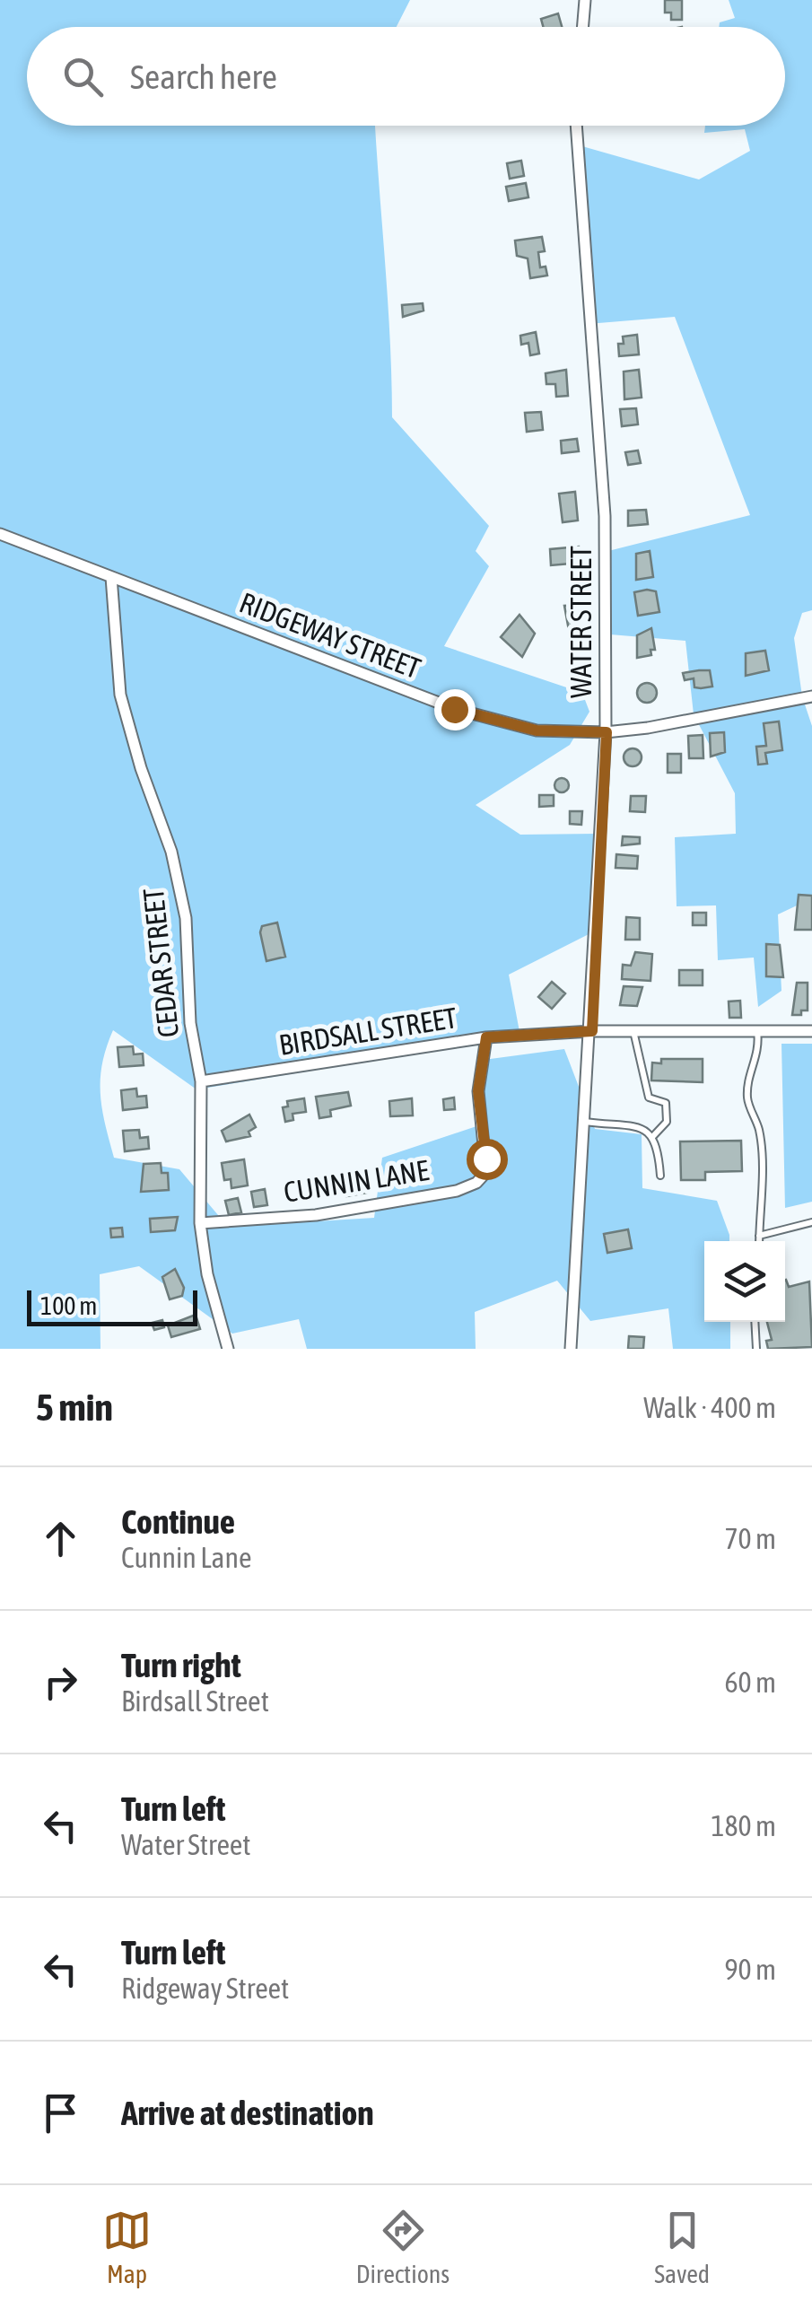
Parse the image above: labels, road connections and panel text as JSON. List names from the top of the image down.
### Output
{
  "streets": {
    "street": [
      "WATER STREET",
      "RIDGEWAY STREET",
      "CEDAR STREET",
      "BIRDSALL STREET",
      "CUNNIN LANE"
    ]
  },
  "crossings": [
    ["WATER STREET", "RIDGEWAY STREET"],
    ["WATER STREET", "BIRDSALL STREET"],
    ["RIDGEWAY STREET", "CEDAR STREET"],
    ["CEDAR STREET", "BIRDSALL STREET"],
    ["CEDAR STREET", "CUNNIN LANE"],
    ["BIRDSALL STREET", "CUNNIN LANE"]
  ],
  "scale_bar": "100 m",
  "page": {
    "search": "Search here",
    "scale": "100 m",
    "heading": ["5 min", "Walk · 400 m"],
    "list": [
      ["Continue", "Cunnin Lane", "70 m"],
      ["Turn right", "Birdsall Street", "60 m"],
      ["Turn left", "Water Street", "180 m"],
      ["Turn left", "Ridgeway Street", "90 m"],
      "Arrive at destination"
    ],
    "nav": ["Map", "Directions", "Saved"]
  }
}
